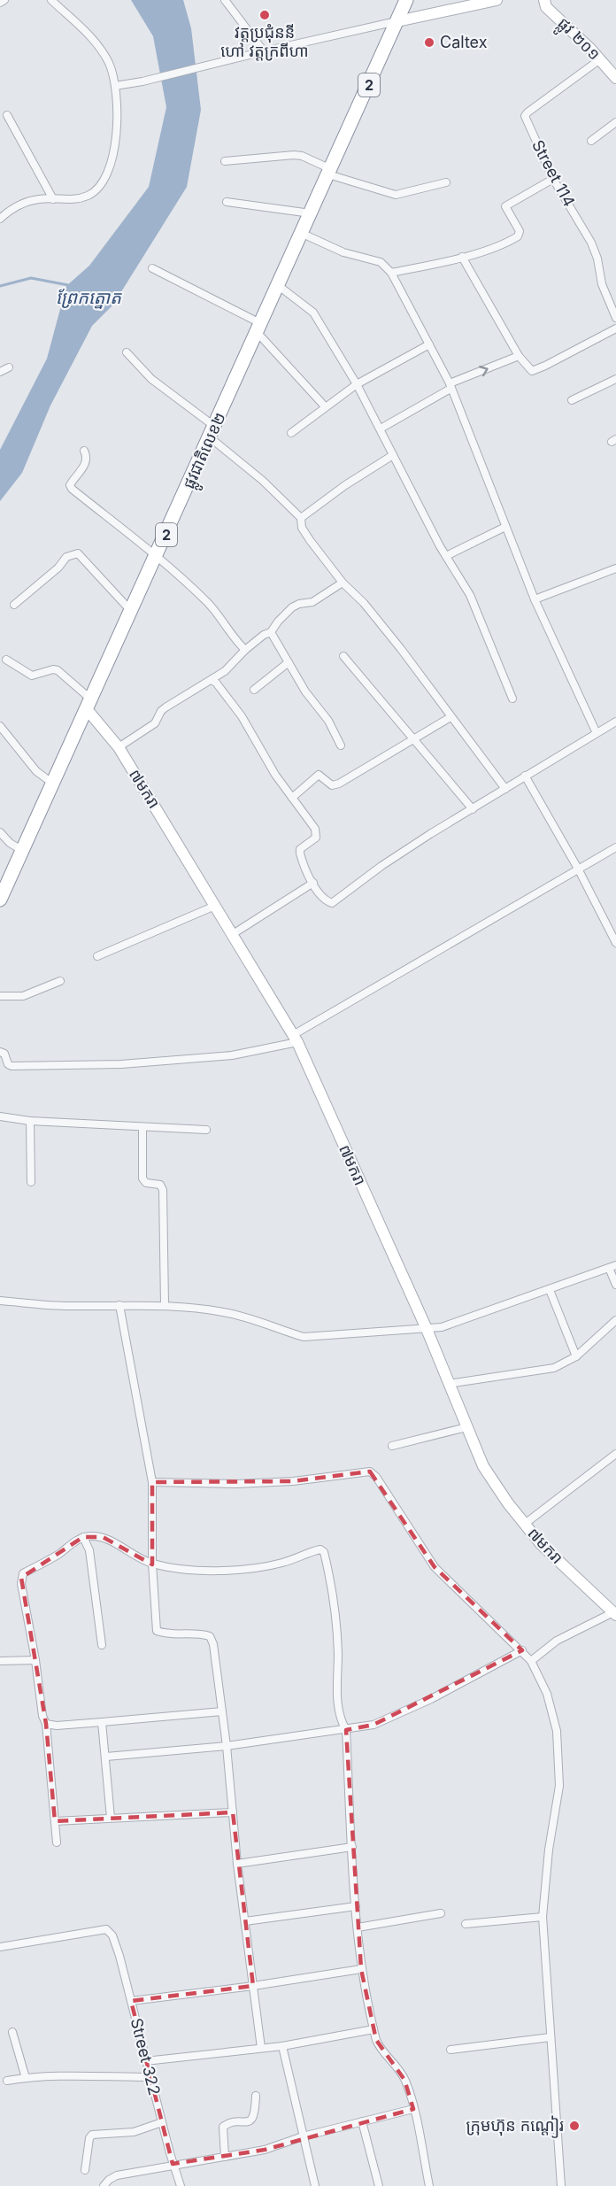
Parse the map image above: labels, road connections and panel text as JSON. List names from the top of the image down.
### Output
{
  "streets": {
    "highway": ["2", "ផ្លូវជាតិលេខ២"],
    "street": [
      "ផ្លូវ ២០១",
      "Street 114",
      "៧មករា",
      "Street 322"
    ]
  },
  "crossings": [
    ["ផ្លូវ ២០១", "Street 114"],
    ["ផ្លូវជាតិលេខ២", "៧មករា"]
  ],
  "water": ["ព្រែកត្នោត"],
  "places": ["វត្តប្រជុំននី ហៅ វត្តក្រពីហា", "Caltex", "ក្រុមហ៊ុន កណ្តៀរ"]
}
